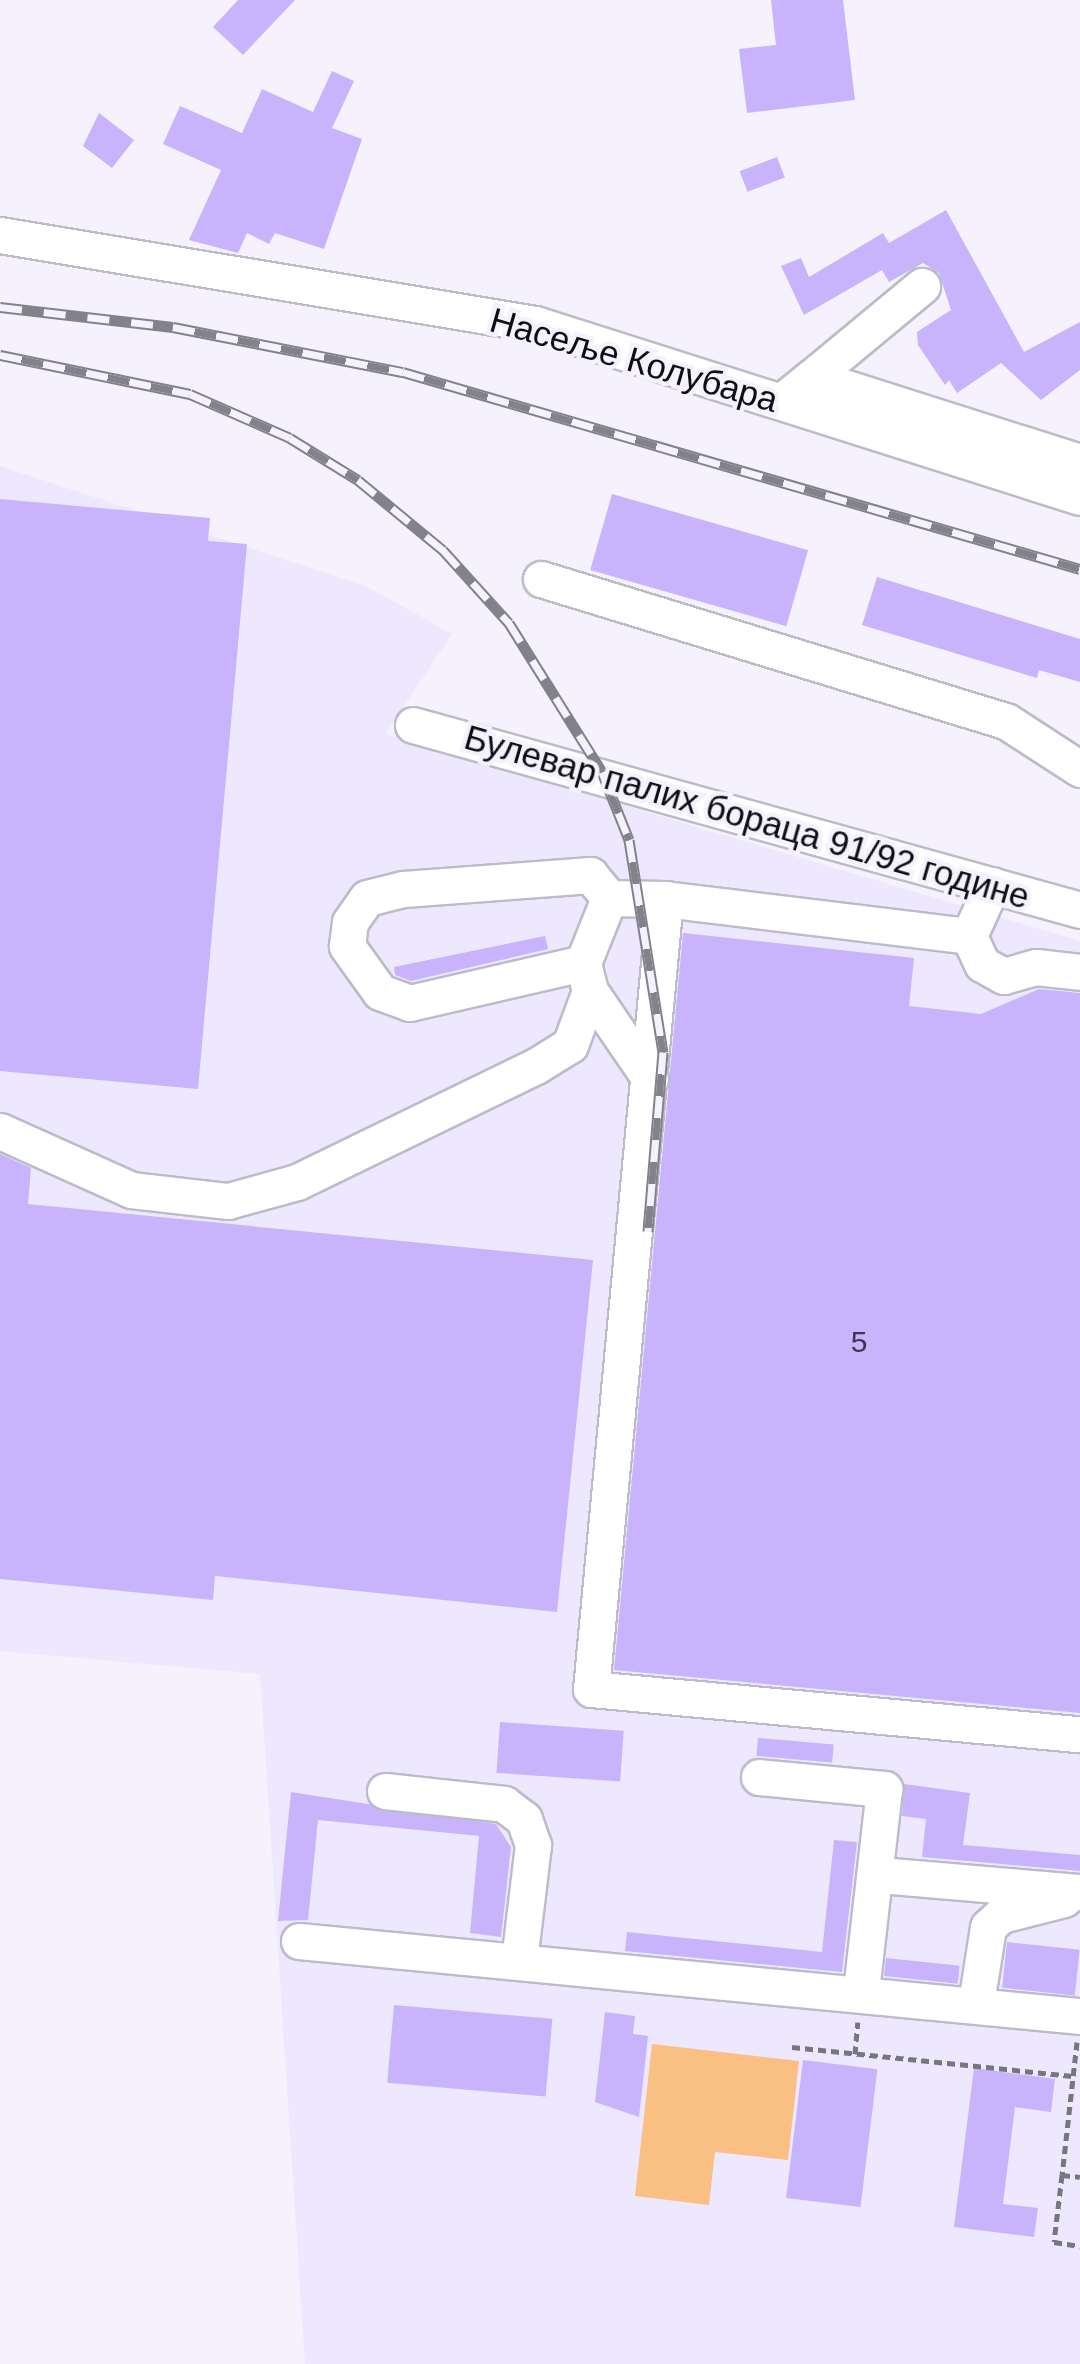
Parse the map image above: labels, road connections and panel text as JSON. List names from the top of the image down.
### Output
{
  "streets": {
    "street": ["Насеље Колубара", "Булевар палих бораца 91/92 године"]
  },
  "house_numbers": ["5"]
}
